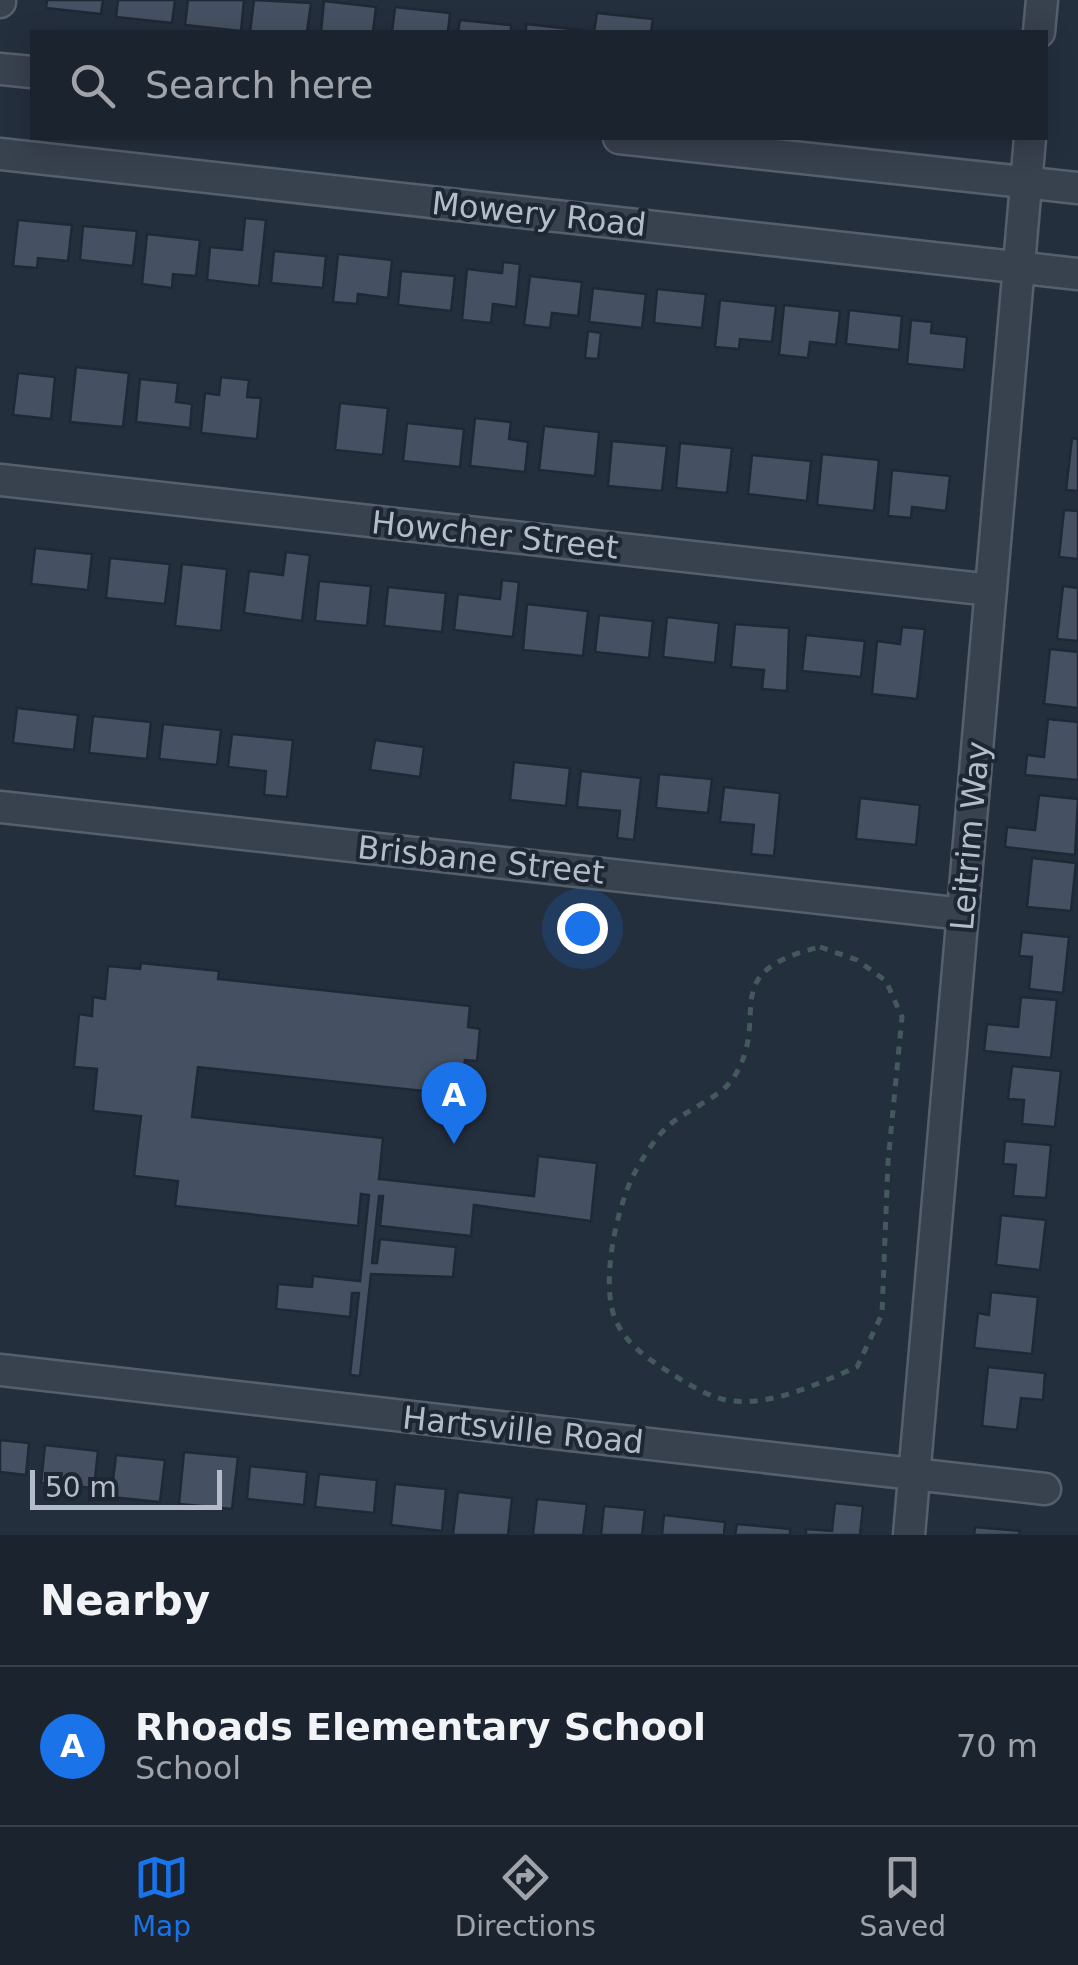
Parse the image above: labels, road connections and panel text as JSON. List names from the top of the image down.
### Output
{
  "streets": {
    "street": [
      "Mowery Road",
      "Howcher Street",
      "Leitrim Way",
      "Brisbane Street",
      "Hartsville Road"
    ]
  },
  "crossings": [
    ["Mowery Road", "Leitrim Way"],
    ["Howcher Street", "Leitrim Way"],
    ["Leitrim Way", "Brisbane Street"],
    ["Leitrim Way", "Hartsville Road"]
  ],
  "scale_bar": "50 m",
  "page": {
    "search": "Search here",
    "pins": "A",
    "scale": "50 m",
    "heading": "Nearby",
    "list": [
      {
        "mark": "A",
        "name": "Rhoads Elementary School",
        "note": "School",
        "value": "70 m"
      }
    ],
    "nav": ["Map", "Directions", "Saved"]
  }
}
